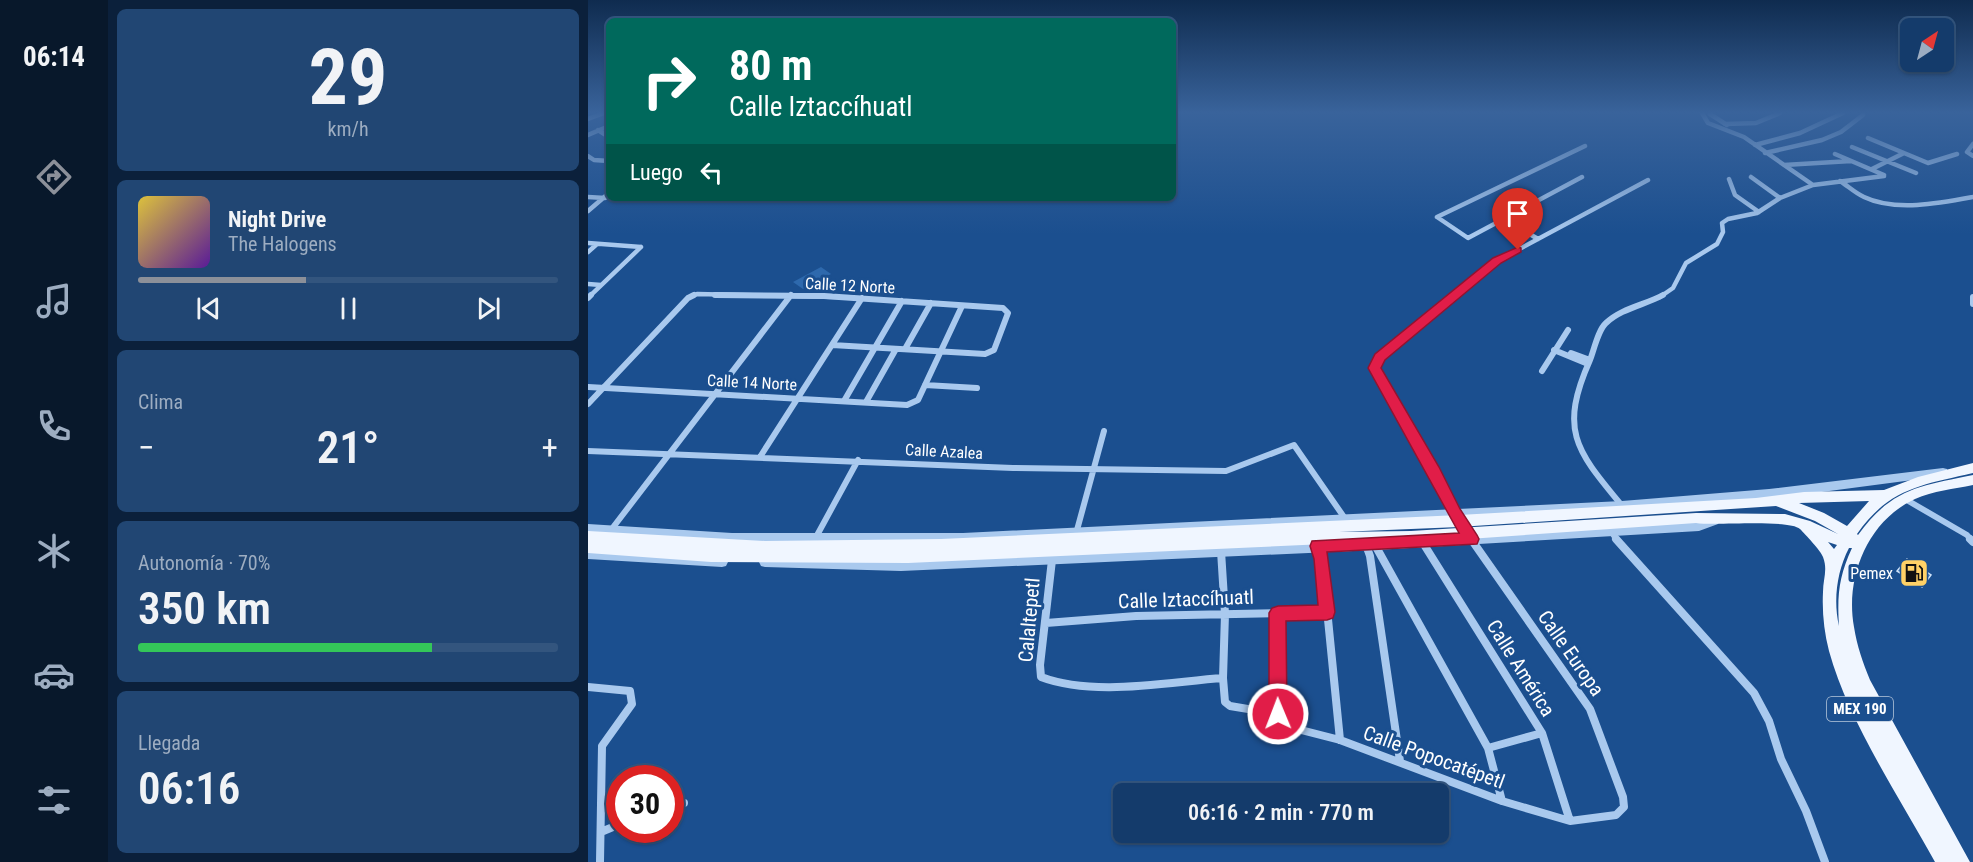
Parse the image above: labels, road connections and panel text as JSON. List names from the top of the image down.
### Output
{
  "streets": {
    "main road": ["MEX 190"],
    "street": [
      "Calle 12 Norte",
      "Calle 14 Norte",
      "Calle Azalea",
      "Calle Iztaccíhuatl",
      "Calaltepetl",
      "Calle Europa",
      "Calle América",
      "Calle Popocatépetl"
    ]
  },
  "crossings": [
    ["Calle 12 Norte", "Calle 14 Norte"],
    ["Calle Iztaccíhuatl", "Calaltepetl"],
    ["Calaltepetl", "Calle Popocatépetl"],
    ["Calle Europa", "Calle Popocatépetl"],
    ["Calle América", "Calle Popocatépetl"]
  ],
  "places": {
    "fuel station": ["Pemex"]
  },
  "north": "top right",
  "page": {
    "tabs": "06:14",
    "tile": [
      ["29", "km/h"],
      "Clima",
      ["Autonomía · 70%", "350 km"],
      ["Llegada", "06:16"]
    ],
    "turn": ["80 m", "Calle Iztaccíhuatl"],
    "then": "Luego",
    "song": ["Night Drive", "The Halogens"],
    "heat": ["−", "21°", "+"],
    "limit": "30",
    "trip": "06:16 · 2 min · 770 m"
  }
}
